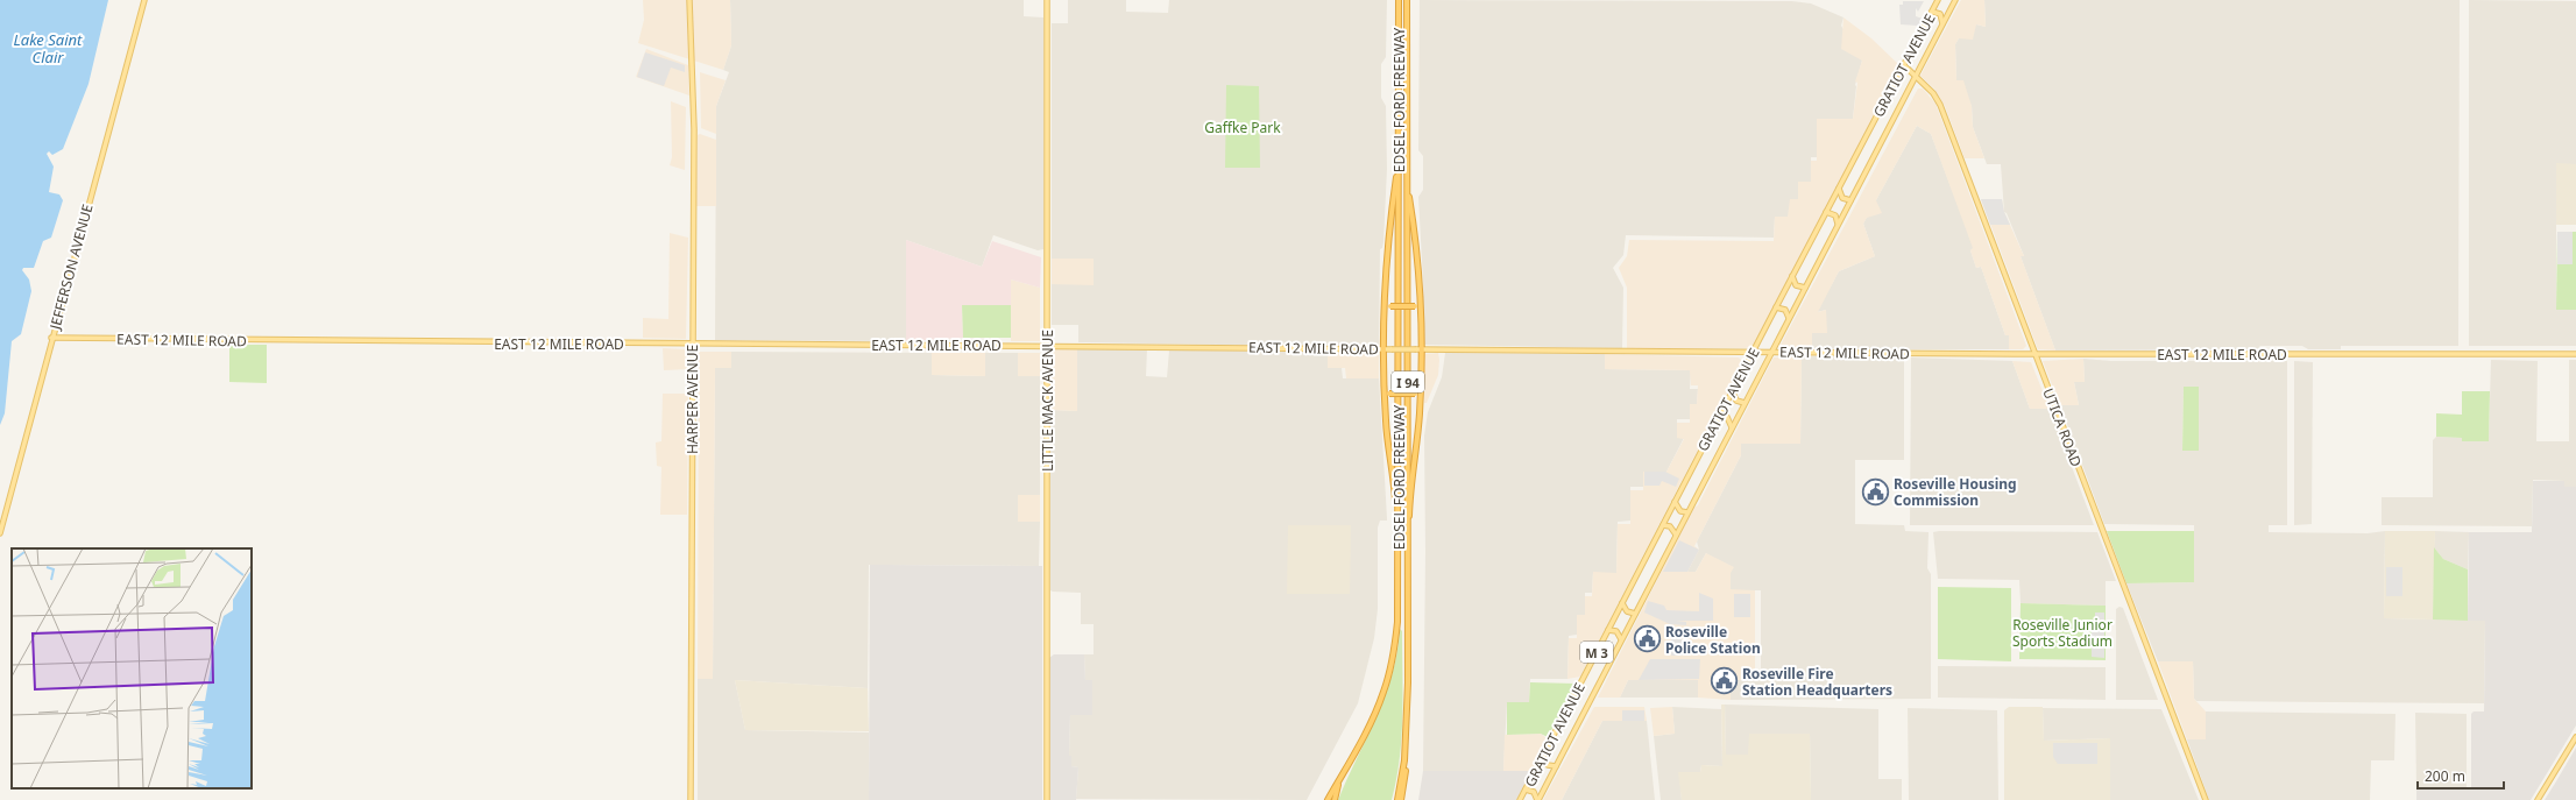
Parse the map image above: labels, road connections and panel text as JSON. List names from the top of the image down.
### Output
{
  "streets": {
    "highway": ["EDSEL FORD FREEWAY", "I 94"],
    "main road": [
      "GRATIOT AVENUE",
      "JEFFERSON AVENUE",
      "EAST 12 MILE ROAD",
      "HARPER AVENUE",
      "LITTLE MACK AVENUE",
      "UTICA ROAD",
      "M 3"
    ]
  },
  "crossings": [
    ["GRATIOT AVENUE", "EAST 12 MILE ROAD"],
    ["GRATIOT AVENUE", "UTICA ROAD"],
    ["JEFFERSON AVENUE", "EAST 12 MILE ROAD"],
    ["EAST 12 MILE ROAD", "HARPER AVENUE"],
    ["EAST 12 MILE ROAD", "LITTLE MACK AVENUE"],
    ["EAST 12 MILE ROAD", "UTICA ROAD"]
  ],
  "water": ["Lake Saint Clair"],
  "parks": ["Gaffke Park", "Roseville Junior Sports Stadium"],
  "places": {
    "public building": ["Roseville Housing Commission", "Roseville Police Station", "Roseville Fire Station Headquarters"]
  },
  "scale_bar": "200 m"
}
